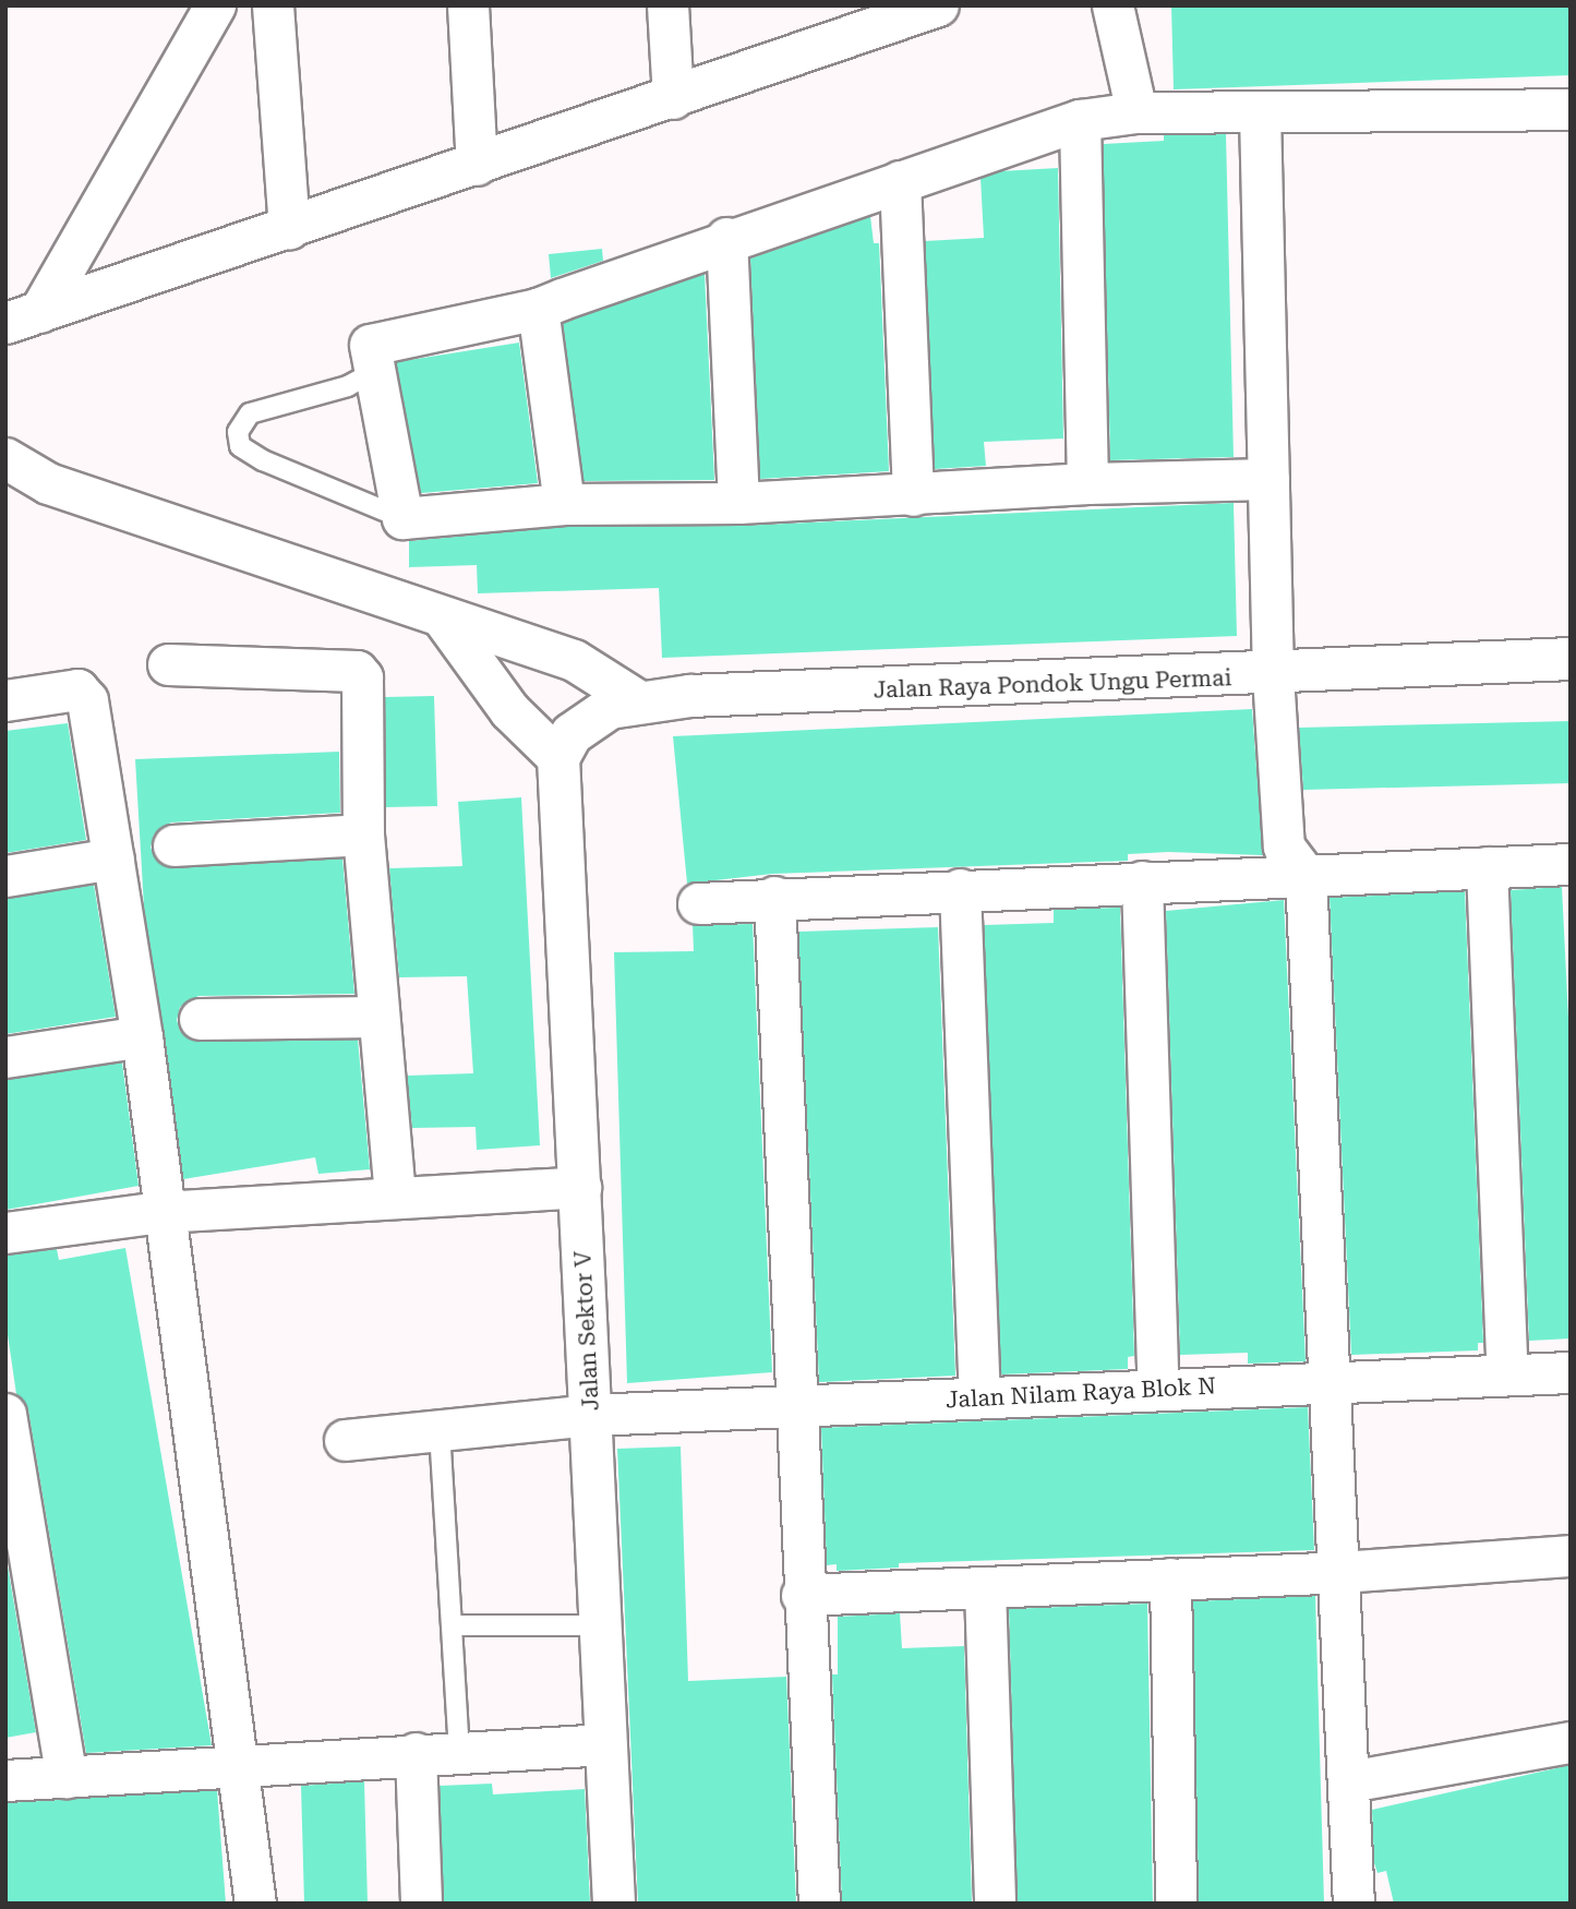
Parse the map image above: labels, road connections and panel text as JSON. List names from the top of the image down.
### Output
{
  "streets": {
    "street": ["Jalan Raya Pondok Ungu Permai", "Jalan Sektor V", "Jalan Nilam Raya Blok N"]
  },
  "crossings": [
    ["Jalan Raya Pondok Ungu Permai", "Jalan Sektor V"],
    ["Jalan Sektor V", "Jalan Nilam Raya Blok N"]
  ]
}
